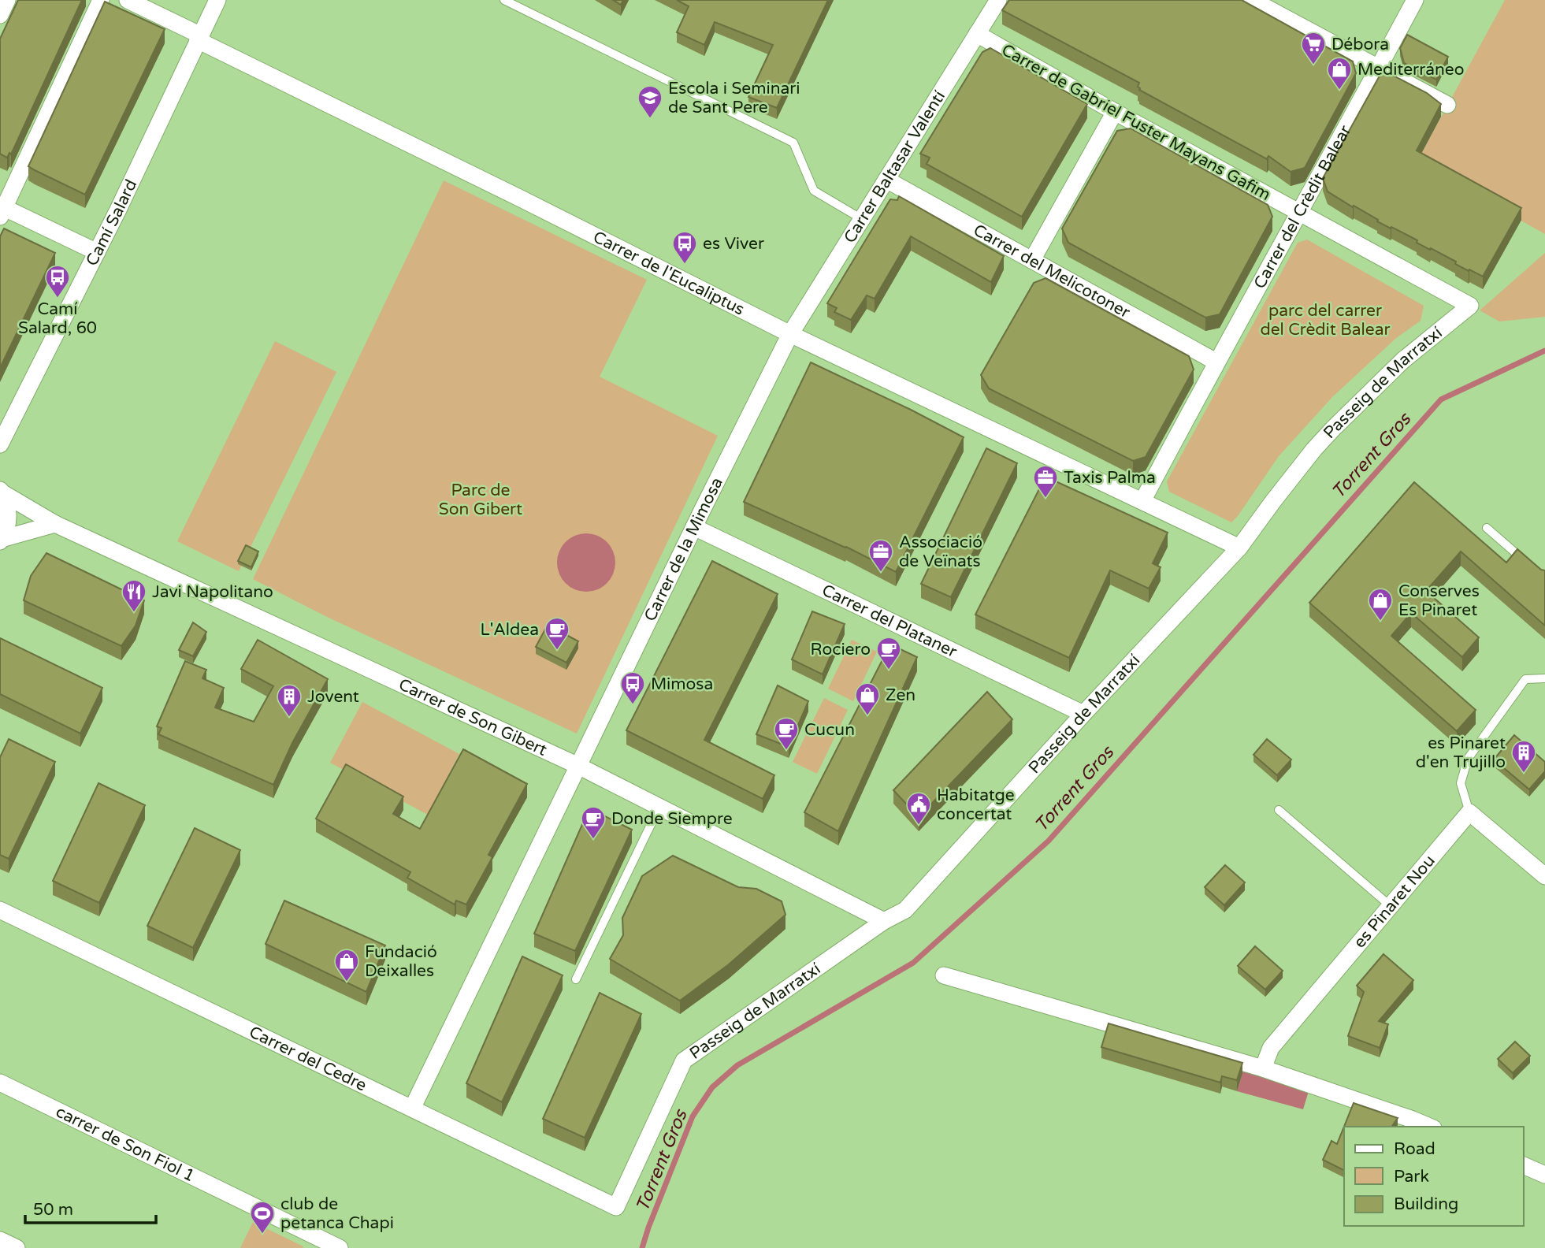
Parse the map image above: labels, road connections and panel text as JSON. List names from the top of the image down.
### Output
{
  "streets": {
    "street": [
      "Carrer de Gabriel Fuster Mayans Gafim",
      "Carrer Baltasar Valentí",
      "Carrer del Crèdit Balear",
      "Camí Salard",
      "Carrer del Melicotoner",
      "Carrer de l'Eucaliptus",
      "Passeig de Marratxí",
      "Carrer de la Mimosa",
      "Carrer del Plataner",
      "Carrer de Son Gibert",
      "es Pinaret Nou",
      "Carrer del Cedre",
      "carrer de Son Fiol 1"
    ]
  },
  "crossings": [
    ["Carrer de Gabriel Fuster Mayans Gafim", "Carrer Baltasar Valentí"],
    ["Carrer de Gabriel Fuster Mayans Gafim", "Carrer del Crèdit Balear"],
    ["Carrer de Gabriel Fuster Mayans Gafim", "Passeig de Marratxí"],
    ["Carrer Baltasar Valentí", "Carrer del Melicotoner"],
    ["Carrer Baltasar Valentí", "Carrer de l'Eucaliptus"],
    ["Carrer Baltasar Valentí", "Carrer de la Mimosa"],
    ["Carrer del Crèdit Balear", "Carrer del Melicotoner"],
    ["Carrer del Crèdit Balear", "Carrer de l'Eucaliptus"],
    ["Camí Salard", "Carrer de l'Eucaliptus"],
    ["Carrer de l'Eucaliptus", "Passeig de Marratxí"],
    ["Carrer de l'Eucaliptus", "Carrer de la Mimosa"],
    ["Passeig de Marratxí", "Carrer del Plataner"],
    ["Passeig de Marratxí", "Carrer de Son Gibert"],
    ["Passeig de Marratxí", "Carrer del Cedre"],
    ["Carrer de la Mimosa", "Carrer del Plataner"],
    ["Carrer de la Mimosa", "Carrer de Son Gibert"],
    ["Carrer de la Mimosa", "Carrer del Cedre"]
  ],
  "water": ["Torrent Gros"],
  "parks": ["parc del carrer del Crèdit Balear", "Parc de Son Gibert"],
  "places": {
    "supermarket": ["Débora"],
    "shop": [
      "Mediterráneo",
      "Conserves Es Pinaret",
      "Zen",
      "Fundació Deixalles"
    ],
    "school or university": ["Escola i Seminari de Sant Pere"],
    "bus stop": ["es Viver", "Camí Salard, 60", "Mimosa"],
    "office": ["Taxis Palma", "Associació de Veïnats"],
    "restaurant": ["Javi Napolitano"],
    "cafe": [
      "L'Aldea",
      "Rociero",
      "Cucun",
      "Donde Siempre"
    ],
    "building": ["Jovent", "es Pinaret d'en Trujillo"],
    "public building": ["Habitatge concertat"],
    "sports": ["club de petanca Chapi"]
  },
  "legend": ["Road", "Park", "Building"],
  "scale_bar": "50 m"
}
